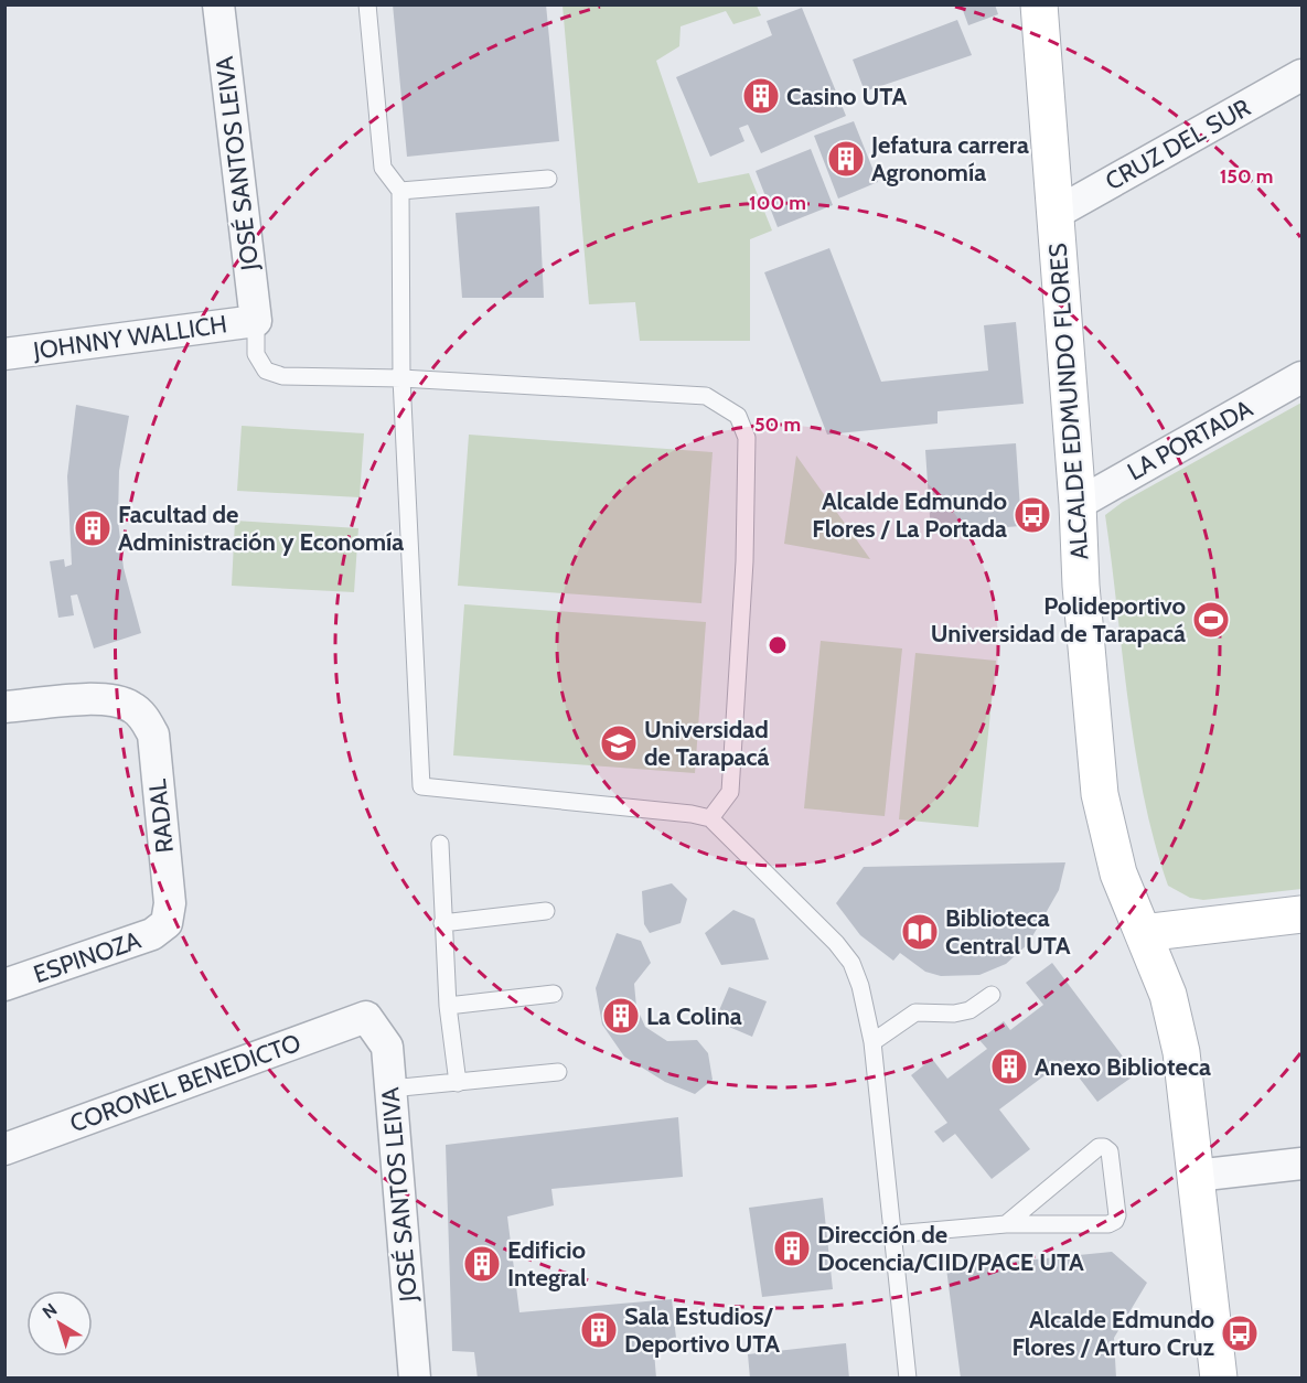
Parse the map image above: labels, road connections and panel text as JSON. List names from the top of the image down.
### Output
{
  "streets": {
    "street": [
      "CRUZ DEL SUR",
      "JOSÉ SANTOS LEIVA",
      "JOHNNY WALLICH",
      "ALCALDE EDMUNDO FLORES",
      "LA PORTADA",
      "RADAL",
      "ESPINOZA",
      "CORONEL BENEDICTO"
    ]
  },
  "crossings": [
    ["CRUZ DEL SUR", "ALCALDE EDMUNDO FLORES"],
    ["JOSÉ SANTOS LEIVA", "JOHNNY WALLICH"],
    ["JOSÉ SANTOS LEIVA", "CORONEL BENEDICTO"],
    ["ALCALDE EDMUNDO FLORES", "LA PORTADA"],
    ["RADAL", "ESPINOZA"]
  ],
  "places": {
    "building": [
      "Casino UTA",
      "Jefatura carrera Agronomía",
      "Facultad de Administración y Economía",
      "La Colina",
      "Anexo Biblioteca",
      "Dirección de Docencia/CIID/PACE UTA",
      "Edificio Integral",
      "Sala Estudios/ Deportivo UTA"
    ],
    "bus stop": ["Alcalde Edmundo Flores / La Portada", "Alcalde Edmundo Flores / Arturo Cruz"],
    "sports": ["Polideportivo Universidad de Tarapacá"],
    "school or university": ["Universidad de Tarapacá"],
    "library": ["Biblioteca Central UTA"]
  },
  "north": "top left",
  "rings": ["150 m", "100 m", "50 m"]
}
